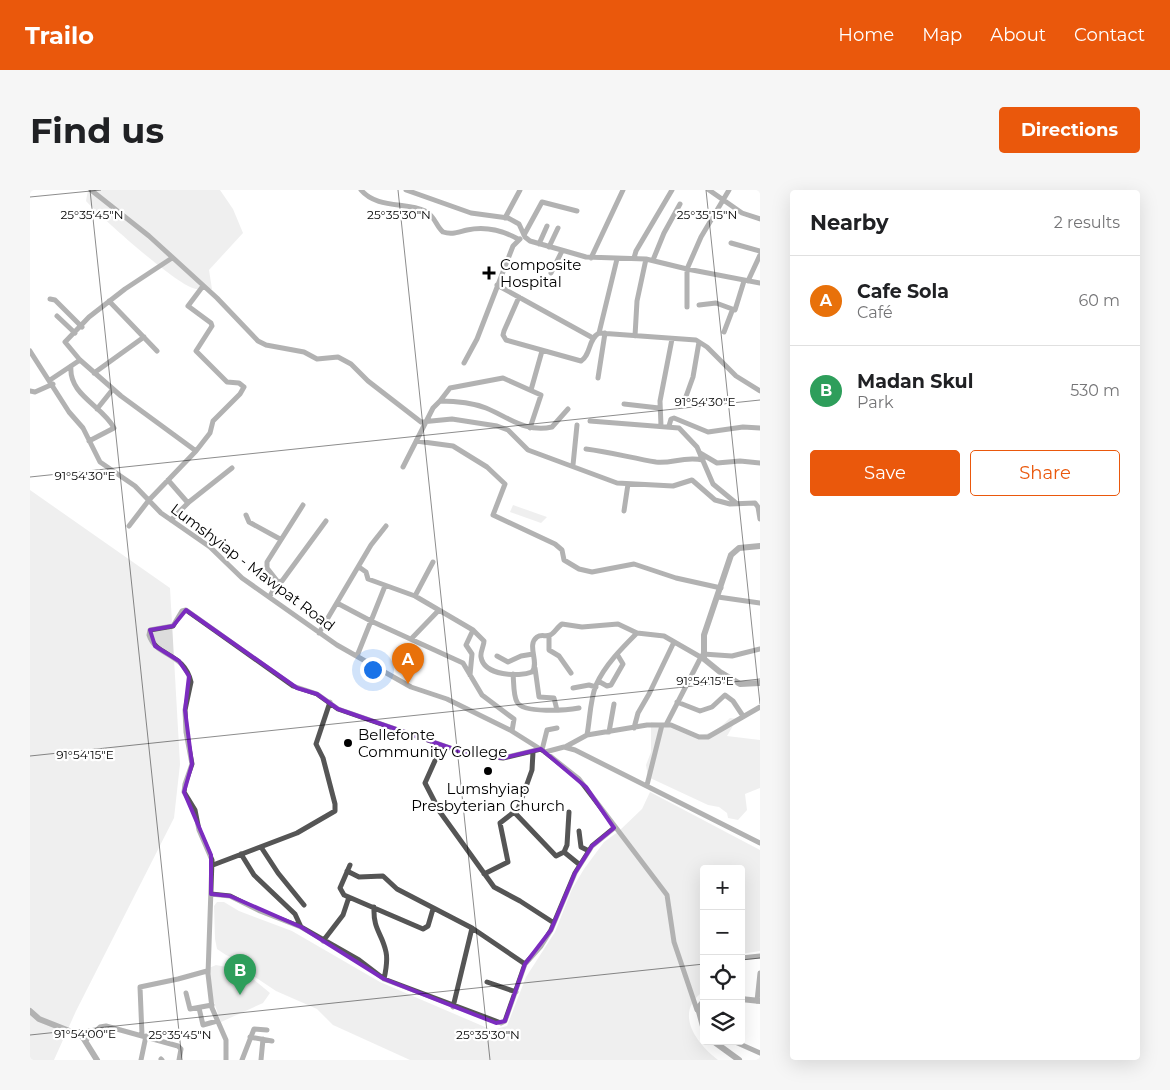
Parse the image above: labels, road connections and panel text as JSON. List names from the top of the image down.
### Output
{
  "streets": {
    "street": ["Lumshyiap - Mawpat Road"]
  },
  "places": {
    "health": ["Composite Hospital"],
    "other": ["Bellefonte Community College", "Lumshyiap Presbyterian Church"]
  },
  "page": {
    "header": "Trailo",
    "nav": [
      "Home",
      "Map",
      "About",
      "Contact"
    ],
    "buttons": [
      "Directions",
      ["Save", "Share"]
    ],
    "title": "Find us",
    "heading": ["Nearby", "2 results"],
    "list": [
      {
        "mark": "A",
        "name": "Cafe Sola",
        "note": "Café",
        "value": "60 m"
      },
      {
        "mark": "B",
        "name": "Madan Skul",
        "note": "Park",
        "value": "530 m"
      }
    ],
    "pins": ["A", "B"],
    "map_buttons": ["+", "−"]
  },
  "coordinates": [
    "25°35'45\"N",
    "25°35'30\"N",
    "25°35'15\"N",
    "91°54'30\"E",
    "91°54'15\"E",
    "91°54'00\"E"
  ]
}
